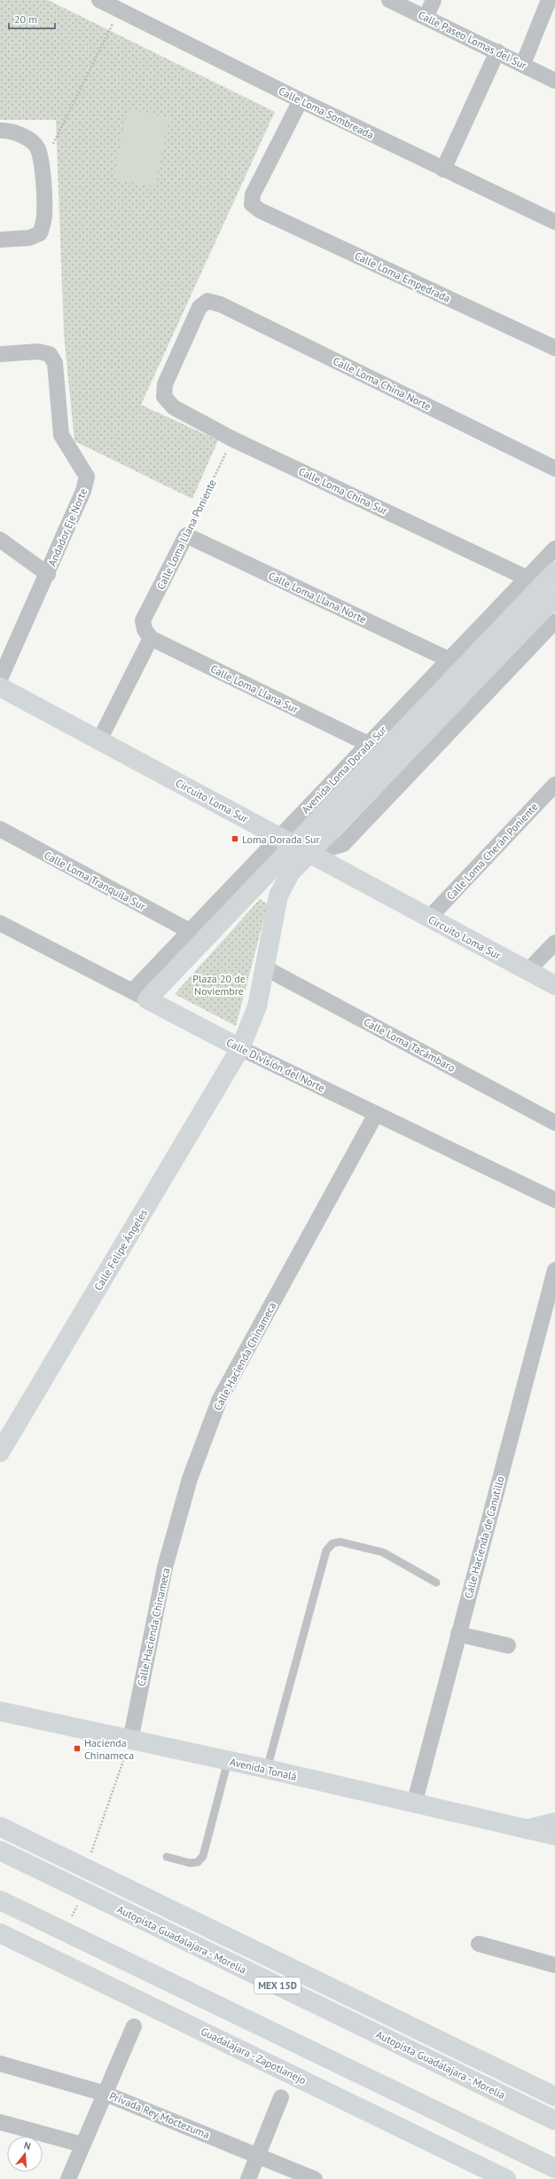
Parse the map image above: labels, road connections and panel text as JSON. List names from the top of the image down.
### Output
{
  "streets": {
    "main road": [
      "Avenida Loma Dorada Sur",
      "Circuito Loma Sur",
      "Calle División del Norte",
      "Calle Felipe Ángeles",
      "Avenida Tonalá",
      "Autopista Guadalajara - Morelia",
      "MEX 15D",
      "Guadalajara - Zapotlanejo"
    ],
    "street": [
      "Calle Paseo Lomas del Sur",
      "Calle Loma Sombreada",
      "Calle Loma Empedrada",
      "Calle Loma China Norte",
      "Calle Loma China Sur",
      "Andador Eje Norte",
      "Calle Loma Llana Poniente",
      "Calle Loma Llana Norte",
      "Calle Loma Llana Sur",
      "Calle Loma Cherán Poniente",
      "Calle Loma Tranquila Sur",
      "Calle Loma Tacámbaro",
      "Calle Hacienda Chinameca",
      "Calle Hacienda de Canutillo",
      "Privada Rey Moctezuma"
    ]
  },
  "crossings": [
    ["Calle Loma Sombreada", "Calle Loma Empedrada"],
    ["Calle Loma China Norte", "Calle Loma China Sur"],
    ["Calle Loma China Sur", "Calle Loma Llana Poniente"],
    ["Calle Loma China Sur", "Avenida Loma Dorada Sur"],
    ["Calle Loma Llana Poniente", "Calle Loma Llana Norte"],
    ["Calle Loma Llana Poniente", "Calle Loma Llana Sur"],
    ["Calle Loma Llana Poniente", "Circuito Loma Sur"],
    ["Calle Loma Llana Norte", "Avenida Loma Dorada Sur"],
    ["Calle Loma Llana Sur", "Avenida Loma Dorada Sur"],
    ["Avenida Loma Dorada Sur", "Circuito Loma Sur"],
    ["Avenida Loma Dorada Sur", "Calle Loma Tranquila Sur"],
    ["Avenida Loma Dorada Sur", "Calle Loma Tacámbaro"],
    ["Avenida Loma Dorada Sur", "Calle División del Norte"],
    ["Avenida Loma Dorada Sur", "Calle Felipe Ángeles"],
    ["Circuito Loma Sur", "Calle Loma Cherán Poniente"],
    ["Calle División del Norte", "Calle Felipe Ángeles"],
    ["Calle División del Norte", "Calle Hacienda Chinameca"],
    ["Calle Hacienda Chinameca", "Avenida Tonalá"],
    ["Calle Hacienda de Canutillo", "Avenida Tonalá"]
  ],
  "parks": ["Plaza 20 de Noviembre"],
  "places": {
    "transit": ["Loma Dorada Sur", "Hacienda Chinameca"]
  },
  "scale_bar": "20 m",
  "north": "top"
}
